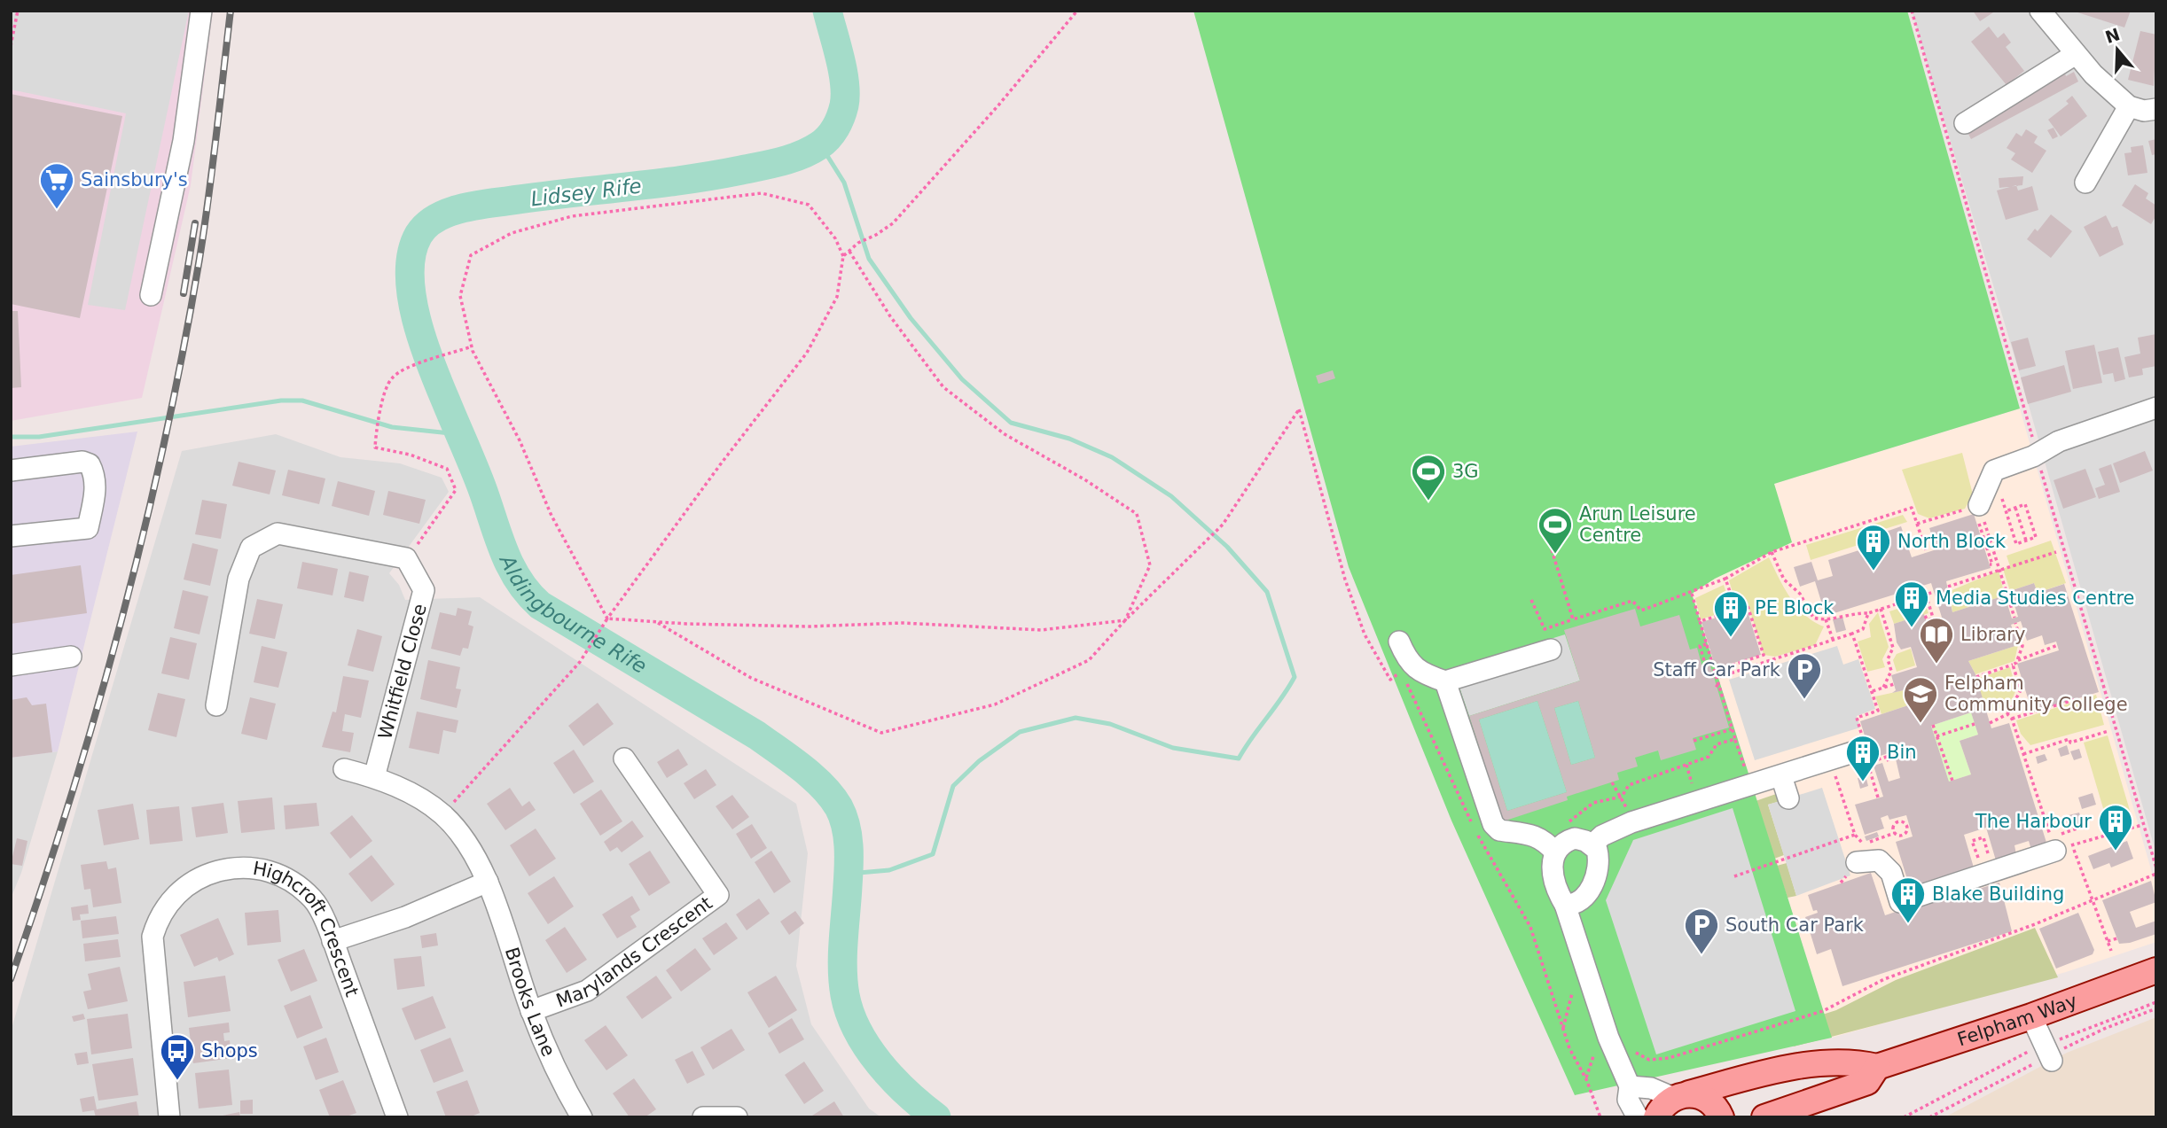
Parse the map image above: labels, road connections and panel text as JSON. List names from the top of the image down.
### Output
{
  "streets": {
    "main road": ["Felpham Way"],
    "street": [
      "Whitfield Close",
      "Highcroft Crescent",
      "Marylands Crescent",
      "Brooks Lane"
    ]
  },
  "crossings": [
    ["Whitfield Close", "Brooks Lane"],
    ["Marylands Crescent", "Brooks Lane"]
  ],
  "water": ["Lidsey Rife", "Aldingbourne Rife"],
  "places": {
    "supermarket": ["Sainsbury's"],
    "sports": ["3G", "Arun Leisure Centre"],
    "building": [
      "North Block",
      "Media Studies Centre",
      "PE Block",
      "Bin",
      "The Harbour",
      "Blake Building"
    ],
    "library": ["Library"],
    "parking": ["Staff Car Park", "South Car Park"],
    "school or university": ["Felpham Community College"],
    "bus stop": ["Shops"]
  },
  "north": "top"
}
